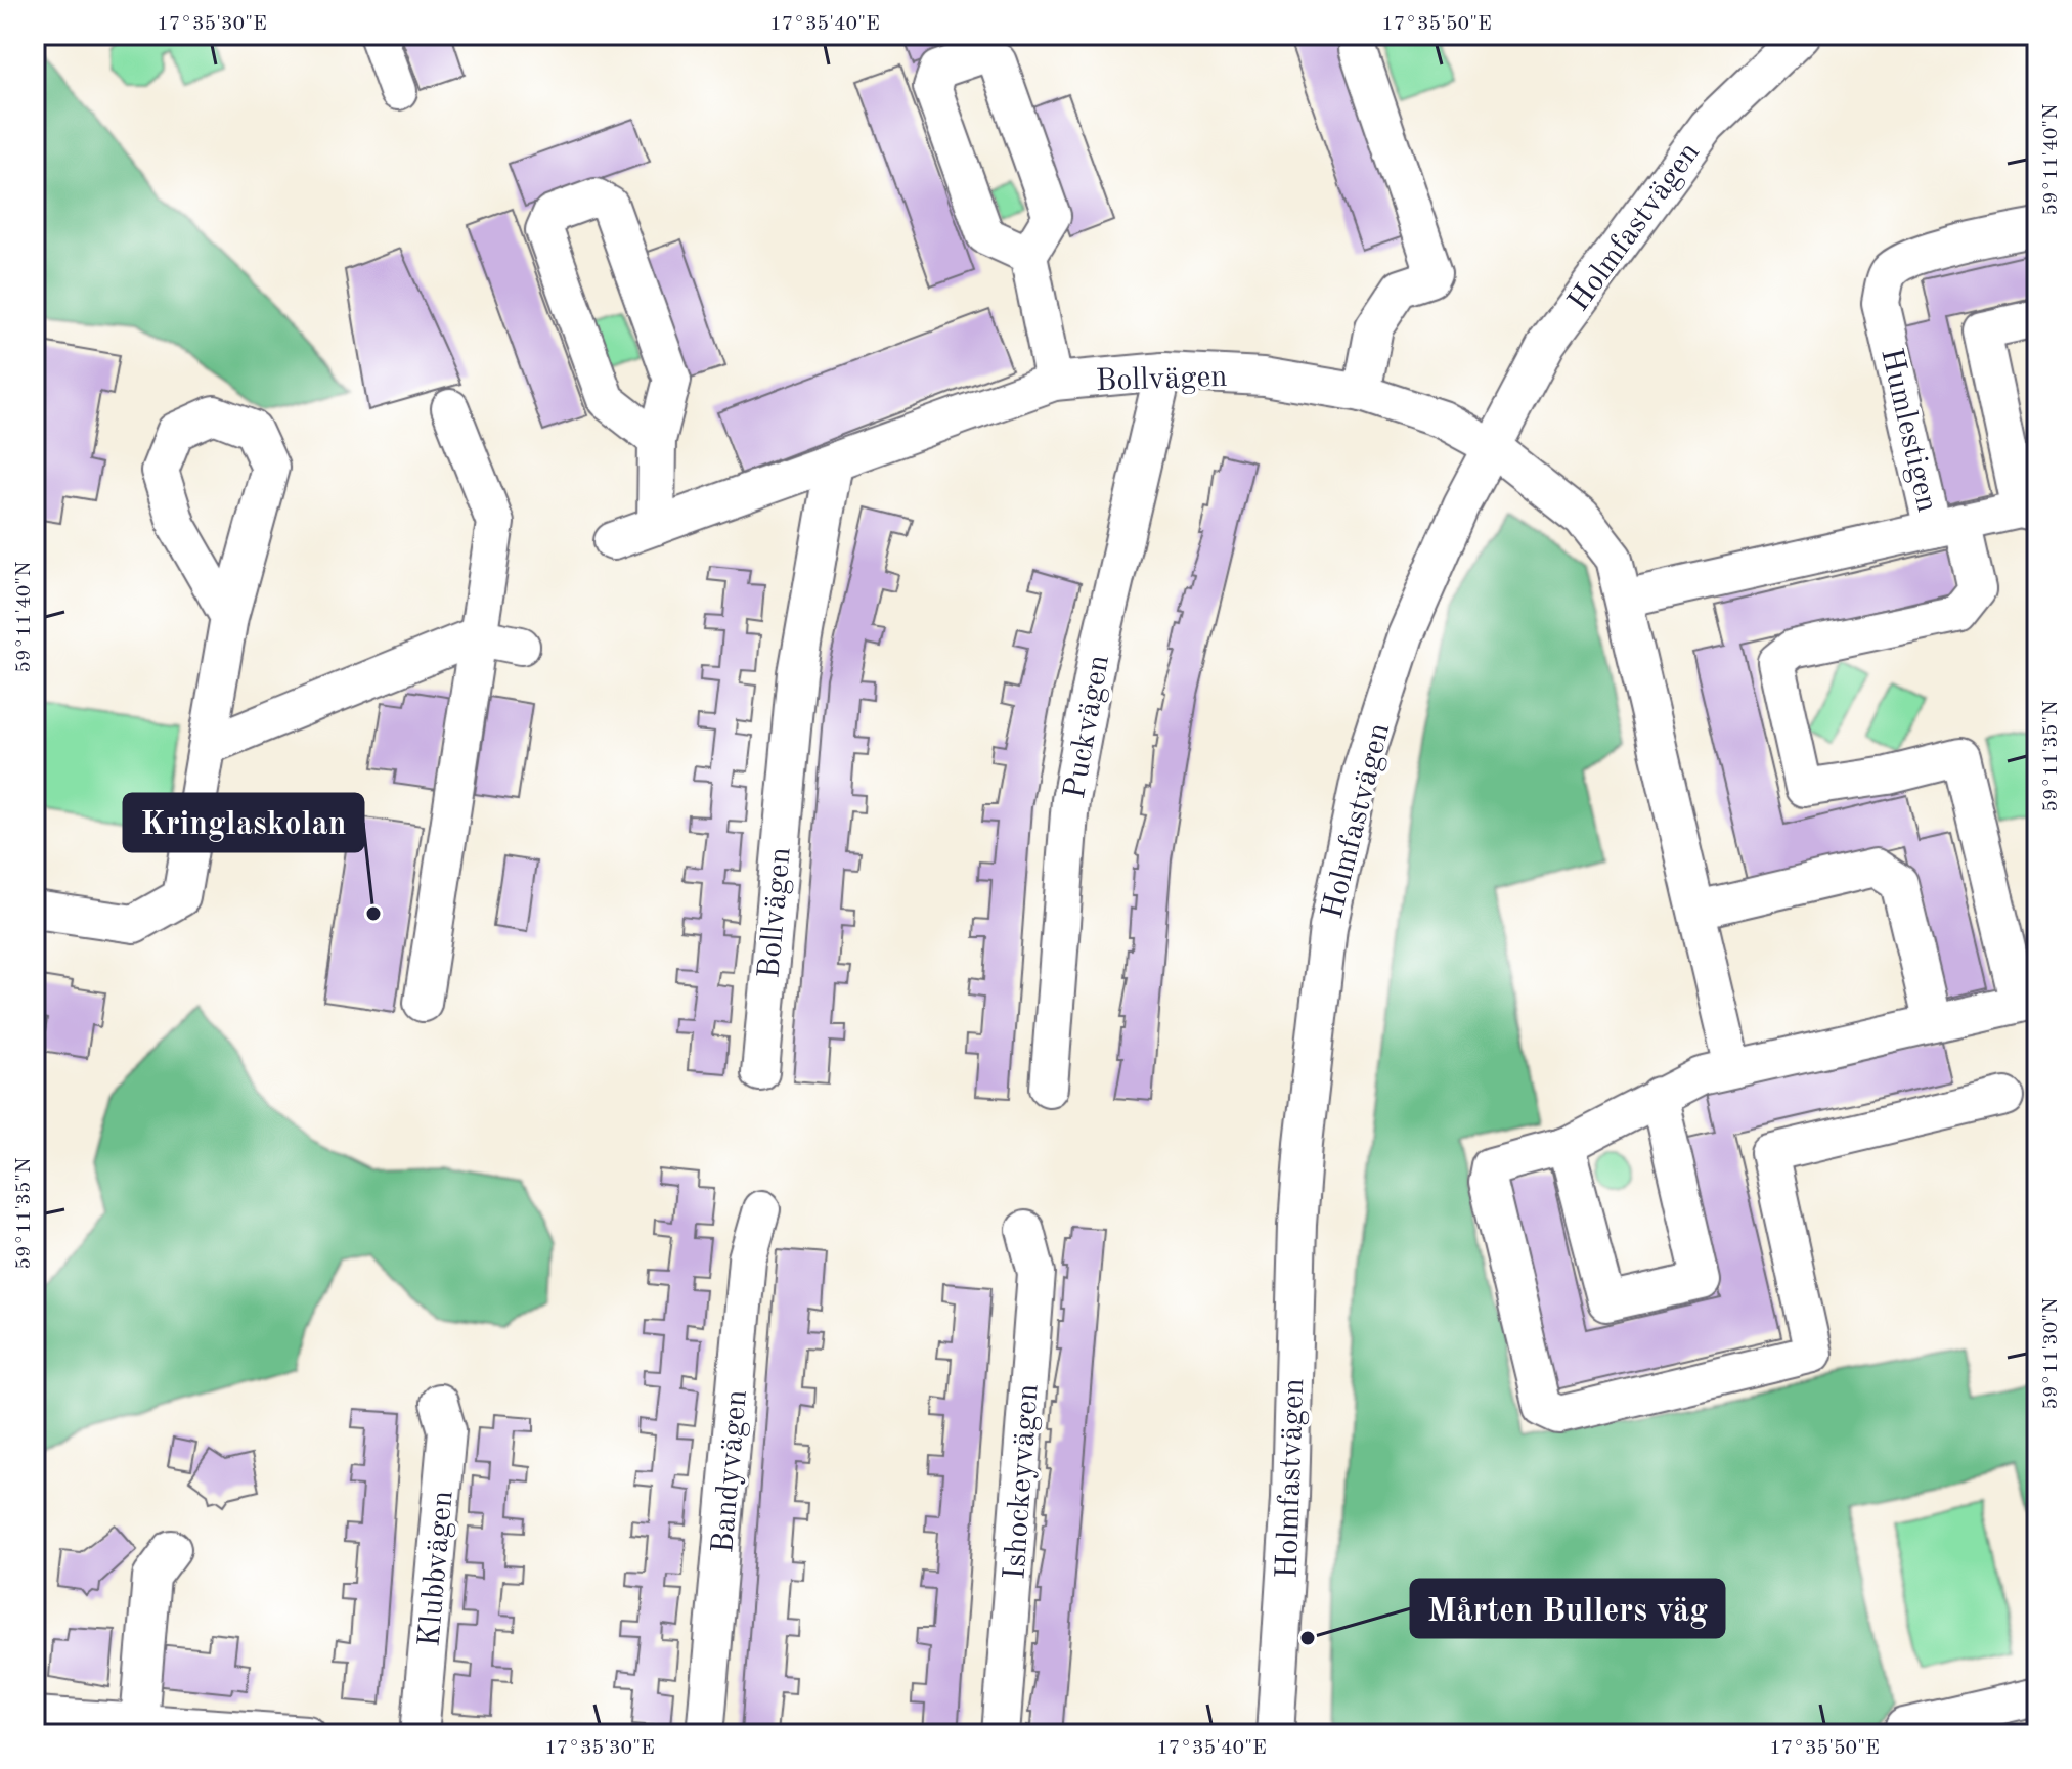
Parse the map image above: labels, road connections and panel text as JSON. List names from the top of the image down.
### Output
{
  "streets": {
    "street": [
      "Holmfastvägen",
      "Bollvägen",
      "Humlestigen",
      "Puckvägen",
      "Bandyvägen",
      "Ishockeyvägen",
      "Klubbvägen"
    ]
  },
  "crossings": [
    ["Holmfastvägen", "Bollvägen"],
    ["Bollvägen", "Puckvägen"]
  ],
  "places": ["Kringlaskolan", "Mårten Bullers väg"],
  "coordinates": [
    "17°35'30\"E",
    "17°35'40\"E",
    "17°35'50\"E",
    "59°11'40\"N",
    "59°11'35\"N",
    "59°11'30\"N"
  ]
}
